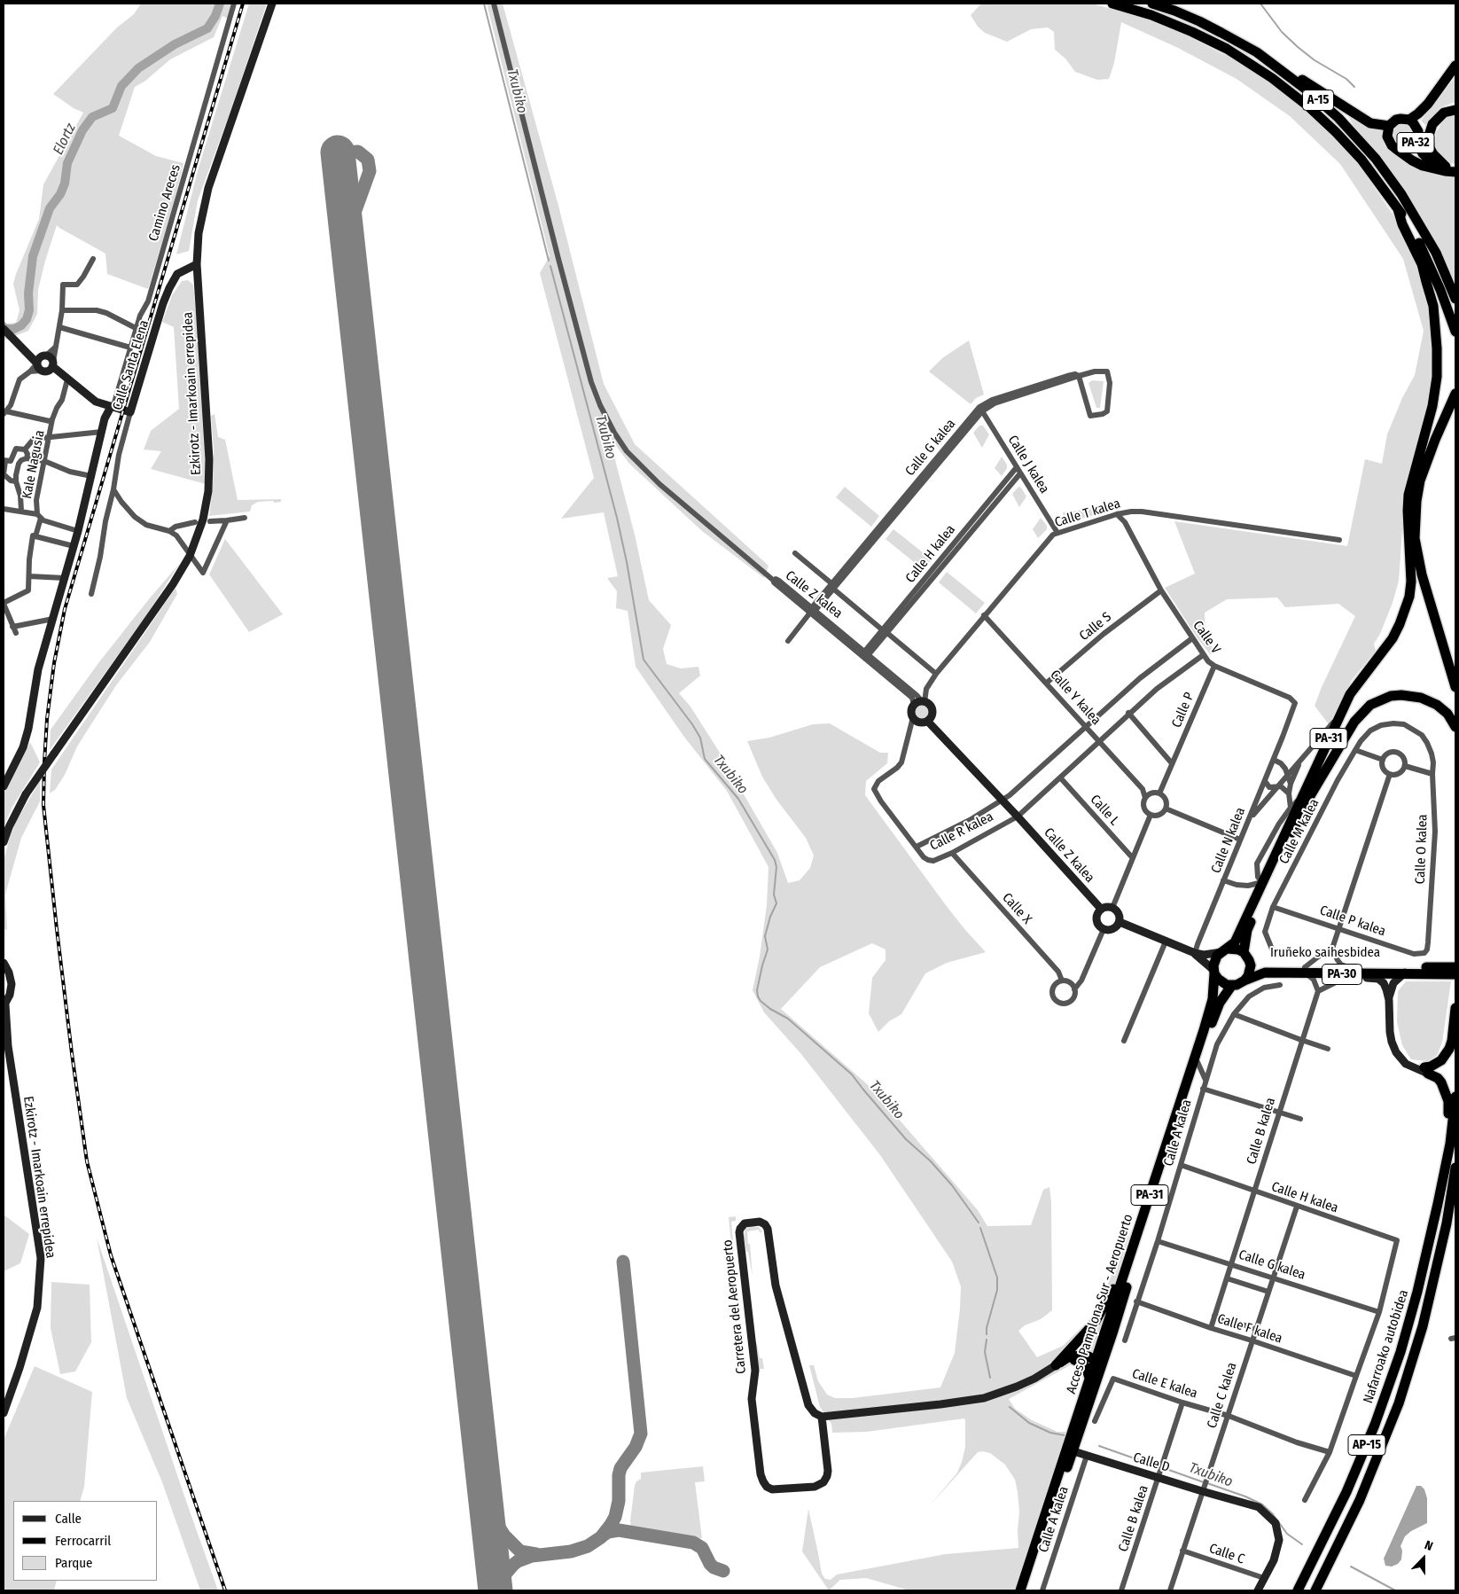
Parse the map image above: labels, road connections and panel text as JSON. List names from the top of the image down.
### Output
{
  "streets": {
    "highway": [
      "A-15",
      "PA-32",
      "PA-31",
      "Iruñeko saihesbidea",
      "PA-30",
      "Acceso Pamplona Sur - Aeropuerto",
      "Nafarroako autobidea",
      "AP-15"
    ],
    "street": [
      "Camino Areces",
      "Calle Santa Elena",
      "Ezkirotz - Imarkoain errepidea",
      "Calle G kalea",
      "Kale Nagusia",
      "Calle J kalea",
      "Calle T kalea",
      "Calle H kalea",
      "Calle Z kalea",
      "Calle S",
      "Calle V",
      "Calle Y kalea",
      "Calle P",
      "Calle L",
      "Calle R kalea",
      "Calle M kalea",
      "Calle N kalea",
      "Calle O kalea",
      "Calle X",
      "Calle P kalea",
      "Calle B kalea",
      "Calle A kalea",
      "Carretera del Aeropuerto",
      "Calle F kalea",
      "Calle E kalea",
      "Calle C kalea",
      "Calle D",
      "Calle C"
    ]
  },
  "crossings": [
    ["Calle Santa Elena", "Ezkirotz - Imarkoain errepidea"],
    ["Calle G kalea", "Calle J kalea"],
    ["Calle G kalea", "Calle H kalea"],
    ["Calle G kalea", "Calle Z kalea"],
    ["Calle G kalea", "Calle B kalea"],
    ["Calle G kalea", "Calle A kalea"],
    ["Calle G kalea", "Calle C kalea"],
    ["Calle J kalea", "Calle T kalea"],
    ["Calle J kalea", "Calle H kalea"],
    ["Calle T kalea", "Calle Z kalea"],
    ["Calle T kalea", "Calle V"],
    ["Calle T kalea", "Calle Y kalea"],
    ["Calle H kalea", "Calle Z kalea"],
    ["Calle H kalea", "Calle B kalea"],
    ["Calle H kalea", "Calle A kalea"],
    ["Calle H kalea", "Calle C kalea"],
    ["Calle Z kalea", "Calle R kalea"],
    ["Calle S", "Calle V"],
    ["Calle S", "Calle Y kalea"],
    ["Calle V", "Calle P"],
    ["Calle V", "Calle R kalea"],
    ["Calle V", "Calle N kalea"],
    ["Calle Y kalea", "Calle P"],
    ["Calle Y kalea", "Calle R kalea"],
    ["PA-31", "Iruñeko saihesbidea"],
    ["PA-31", "Acceso Pamplona Sur - Aeropuerto"],
    ["Calle L", "Calle R kalea"],
    ["Calle R kalea", "Calle X"],
    ["Calle M kalea", "Calle O kalea"],
    ["Calle M kalea", "Calle P kalea"],
    ["Calle O kalea", "Calle P kalea"],
    ["Iruñeko saihesbidea", "Acceso Pamplona Sur - Aeropuerto"],
    ["Calle B kalea", "Calle F kalea"],
    ["Calle B kalea", "Calle E kalea"],
    ["Calle B kalea", "Calle D"],
    ["Calle A kalea", "Calle F kalea"],
    ["Calle A kalea", "Calle D"],
    ["Acceso Pamplona Sur - Aeropuerto", "Calle D"],
    ["Calle F kalea", "Calle C kalea"],
    ["Calle E kalea", "Calle C kalea"],
    ["Calle C kalea", "Calle D"],
    ["Calle C kalea", "Calle C"],
    ["Calle D", "Calle C"]
  ],
  "water": ["Txubiko", "Elortz"],
  "legend": ["Calle", "Ferrocarril", "Parque"],
  "north": "top"
}
